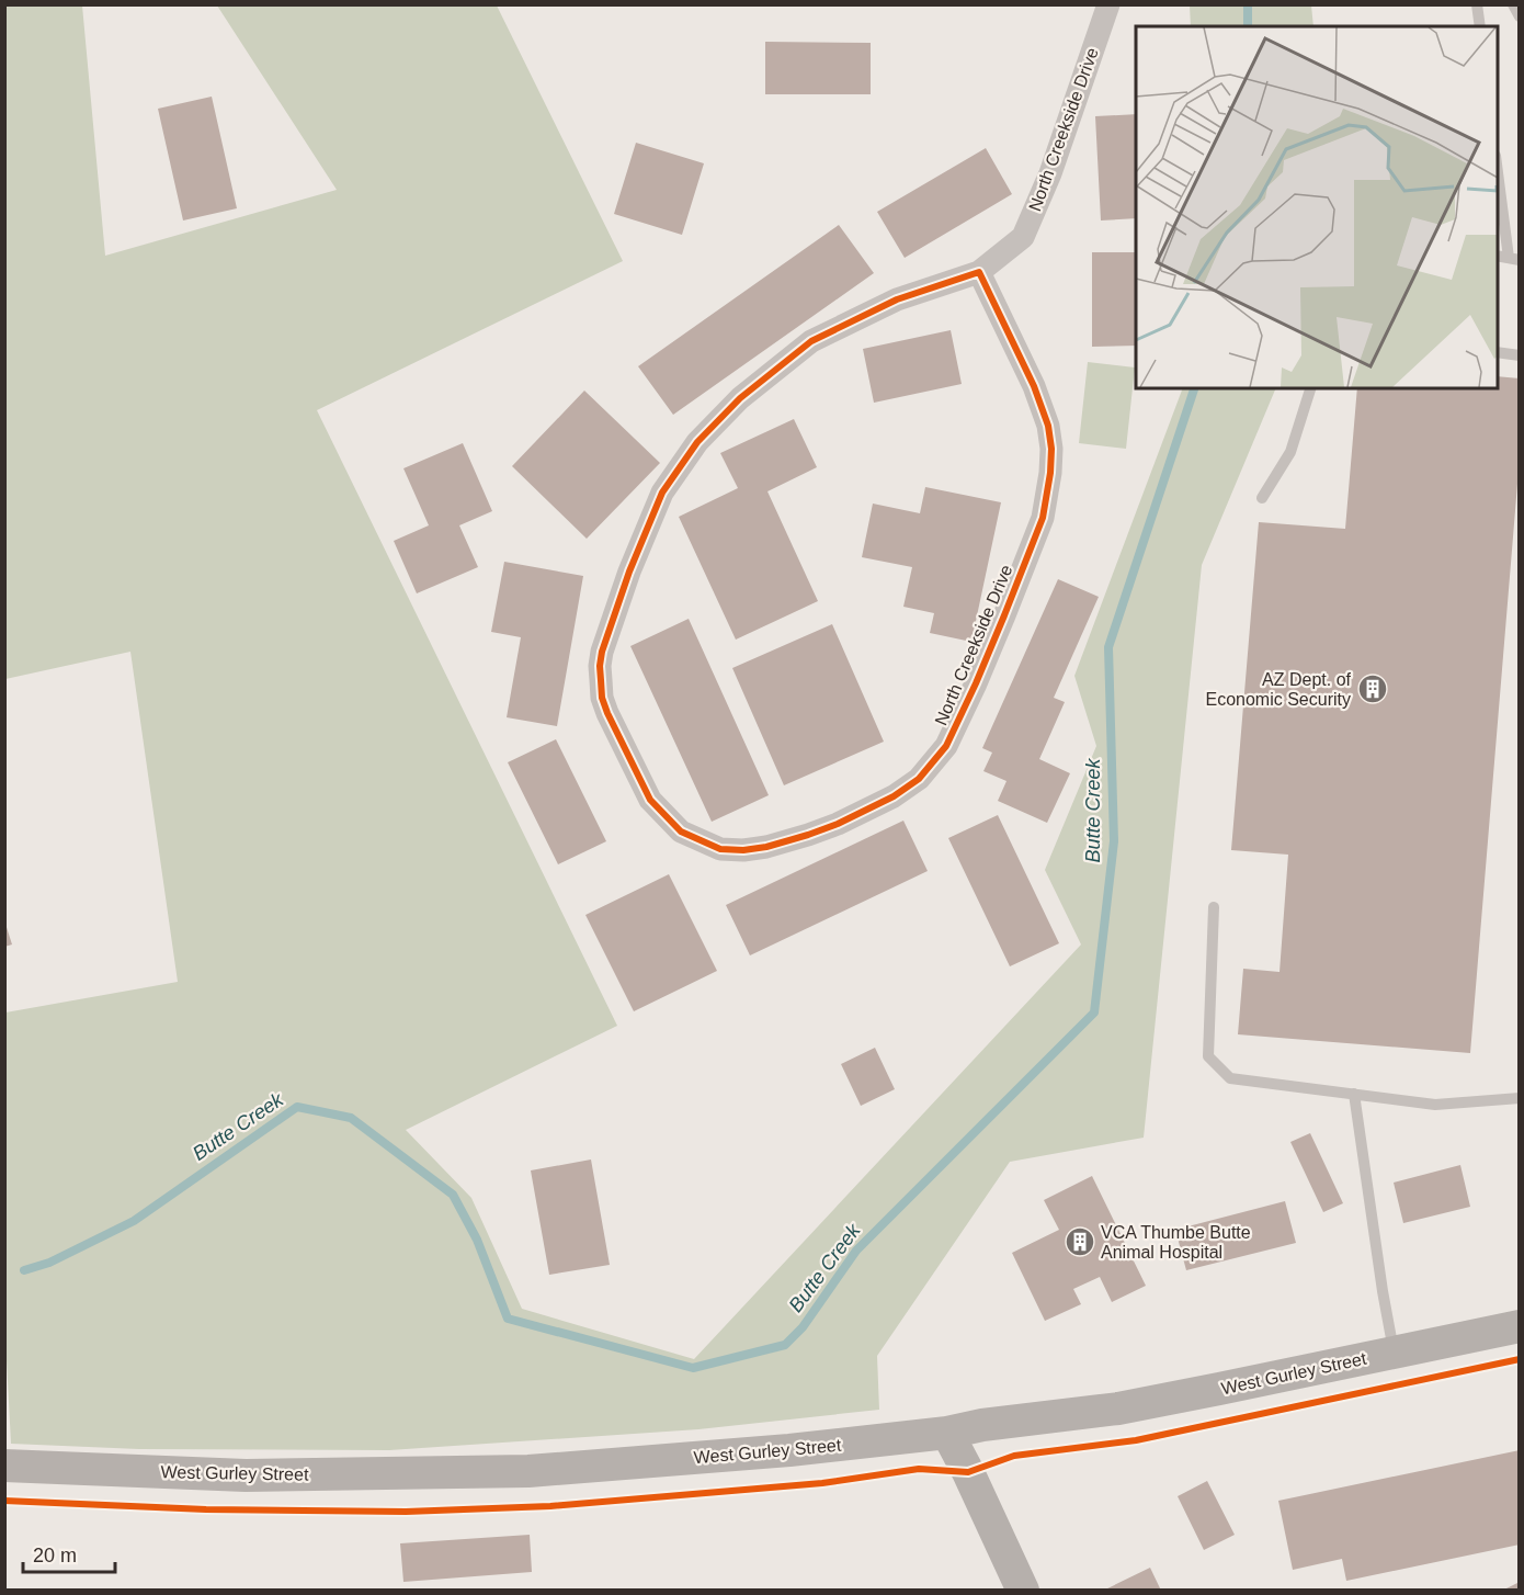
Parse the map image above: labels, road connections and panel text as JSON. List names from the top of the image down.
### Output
{
  "streets": {
    "main road": ["West Gurley Street"],
    "street": ["North Creekside Drive"]
  },
  "water": ["Butte Creek"],
  "places": {
    "building": ["AZ Dept. of Economic Security", "VCA Thumbe Butte Animal Hospital"]
  },
  "scale_bar": "20 m"
}
